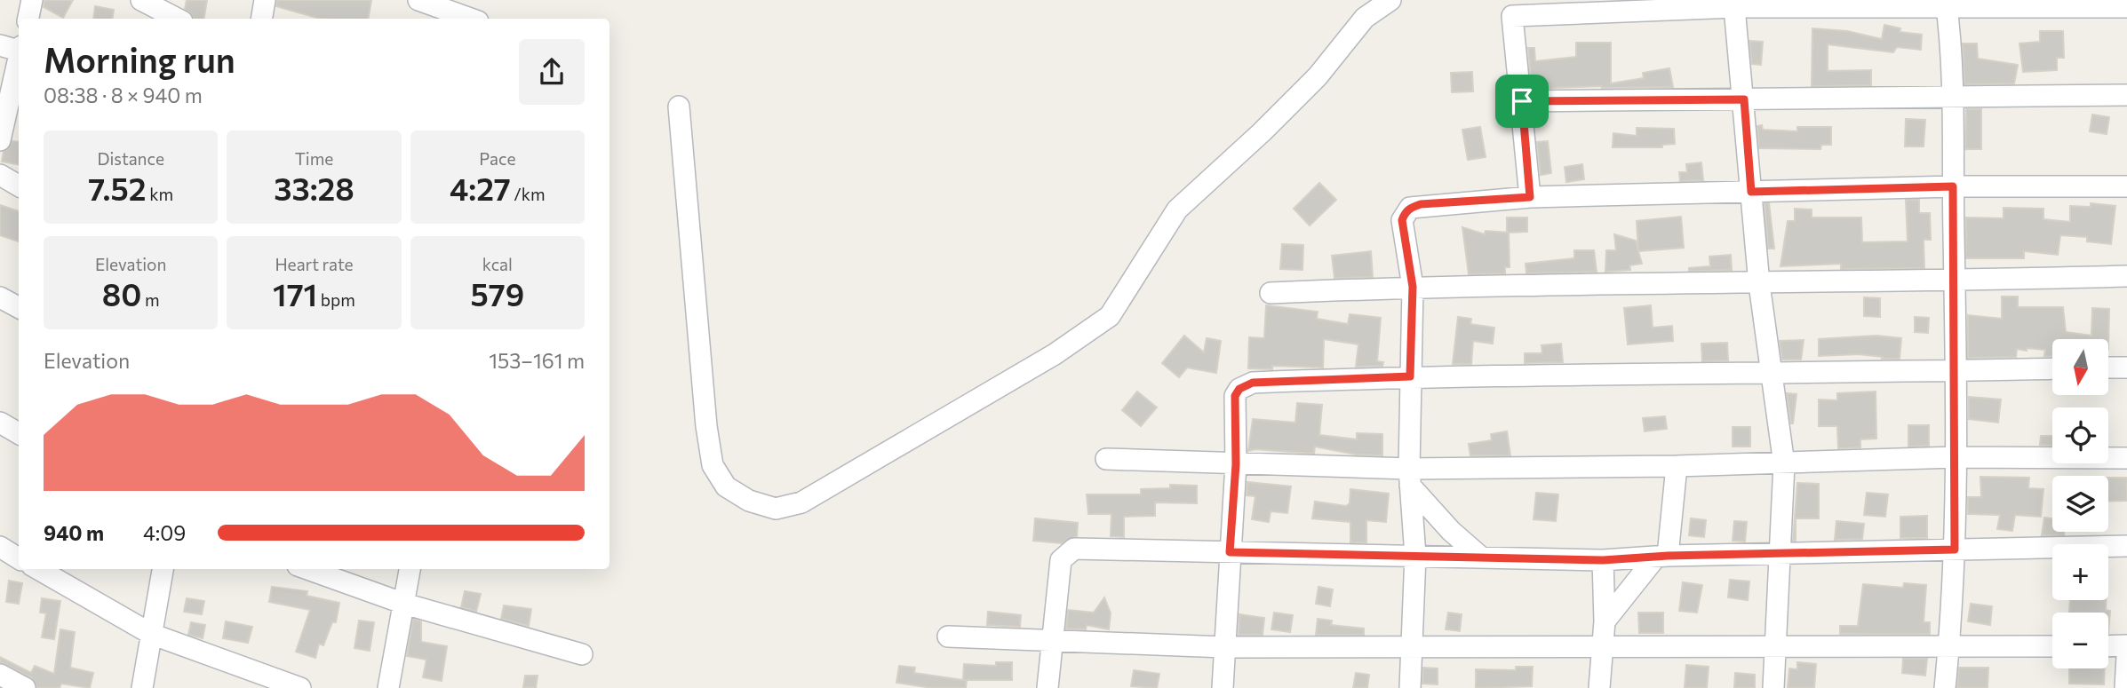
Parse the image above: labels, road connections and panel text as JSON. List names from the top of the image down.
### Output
{
  "north": "bottom",
  "page": {
    "heading": ["Morning run", "08:38 · 8 × 940 m"],
    "stats": [
      ["Distance", "7.52 km"],
      ["Time", "33:28"],
      ["Pace", "4:27 /km"],
      ["Elevation", "80 m"],
      ["Heart rate", "171 bpm"],
      ["kcal", "579"]
    ],
    "chart": ["Elevation", "153–161 m"],
    "map_buttons": ["+", "−"],
    "list": [
      {
        "name": "940 m",
        "note": "4:09"
      }
    ]
  }
}
